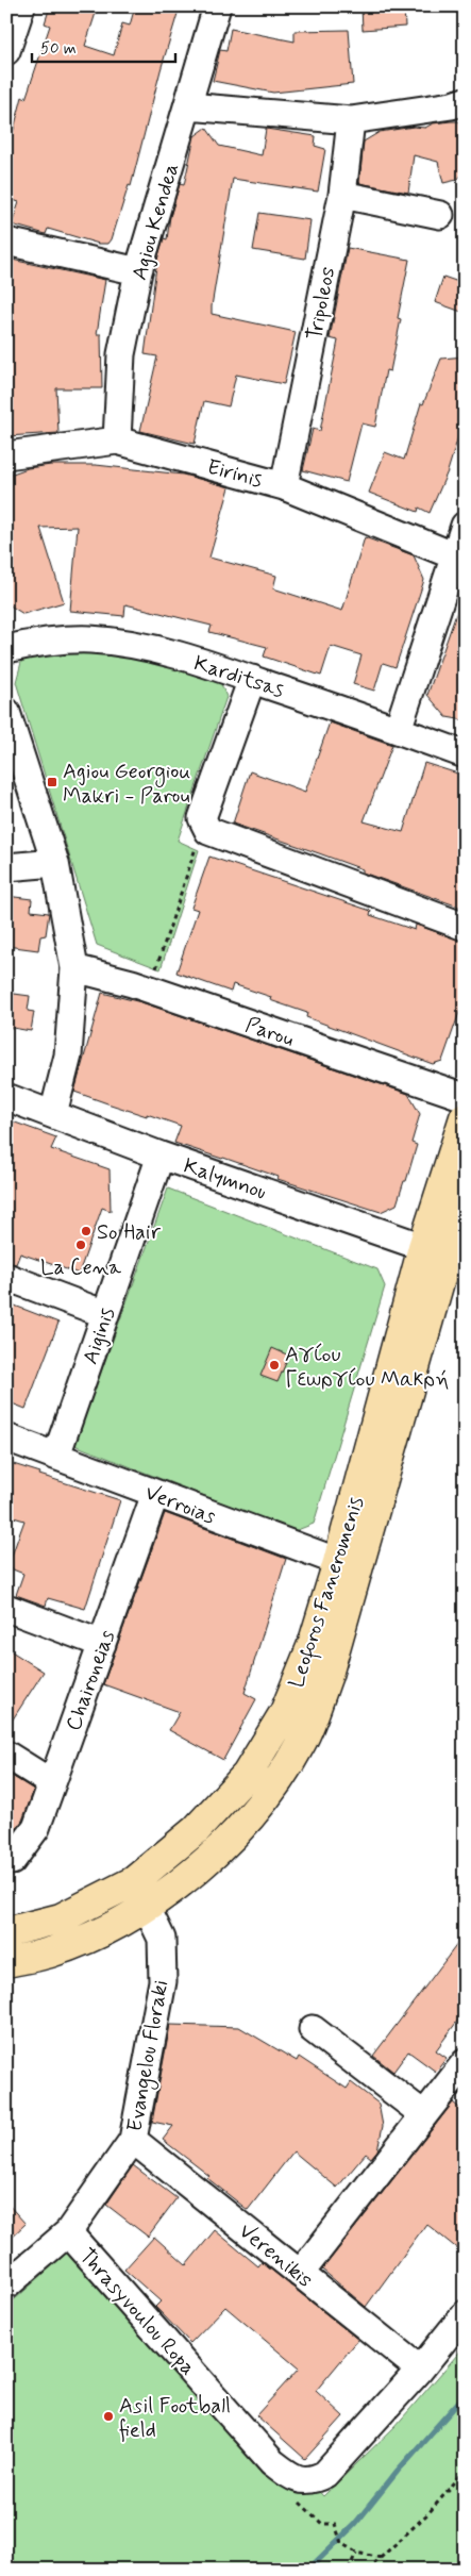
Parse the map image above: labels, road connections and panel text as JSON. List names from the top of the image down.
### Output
{
  "streets": {
    "main road": ["Leoforos Faneromenis"],
    "street": [
      "Agiou Kendea",
      "Tripoleos",
      "Eirinis",
      "Karditsas",
      "Parou",
      "Kalymnou",
      "Aiginis",
      "Verroias",
      "Chaironeias",
      "Evangelou Floraki",
      "Verenikis",
      "Thrasyvoulou Ropa"
    ]
  },
  "crossings": [
    ["Agiou Kendea", "Eirinis"],
    ["Tripoleos", "Eirinis"],
    ["Kalymnou", "Aiginis"],
    ["Kalymnou", "Leoforos Faneromenis"],
    ["Aiginis", "Verroias"],
    ["Verroias", "Leoforos Faneromenis"],
    ["Verroias", "Chaironeias"],
    ["Leoforos Faneromenis", "Evangelou Floraki"],
    ["Evangelou Floraki", "Verenikis"],
    ["Evangelou Floraki", "Thrasyvoulou Ropa"]
  ],
  "places": {
    "transit": ["Agiou Georgiou Makri - Parou"],
    "other": [
      "So Hair",
      "La Cena",
      "Αγίου Γεωργίου Μακρή",
      "Asil Football field"
    ]
  },
  "scale_bar": "50 m"
}
